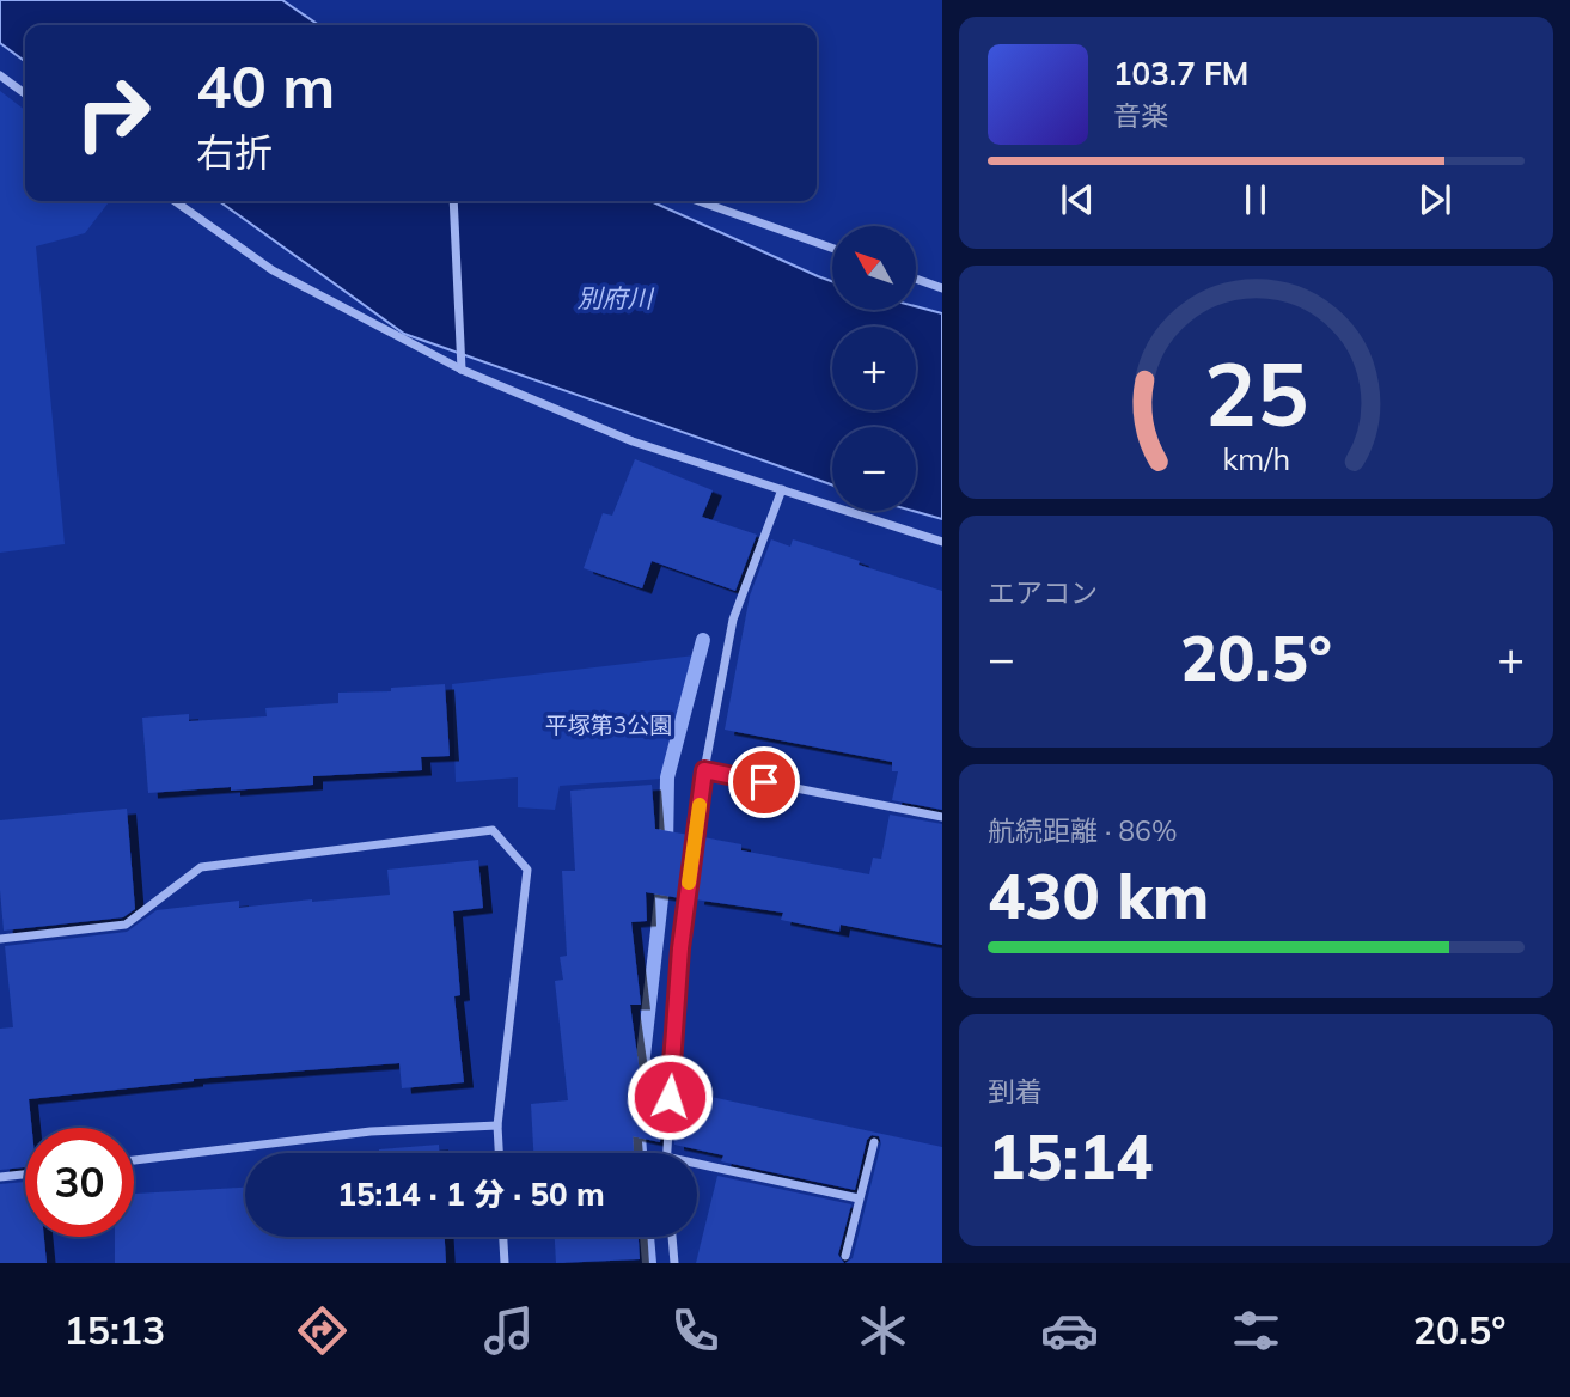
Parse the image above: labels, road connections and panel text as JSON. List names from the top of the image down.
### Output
{
  "water": ["別府川"],
  "parks": ["平塚第3公園"],
  "north": "top left",
  "page": {
    "turn": ["40 m", "右折"],
    "song": ["103.7 FM", "音楽"],
    "map_buttons": ["+", "−"],
    "tile": [
      "エアコン",
      ["航続距離 · 86%", "430 km"],
      ["到着", "15:14"]
    ],
    "heat": ["−", "20.5°", "+"],
    "limit": "30",
    "trip": "15:14 · 1 分 · 50 m",
    "tabs": ["15:13", "20.5°"],
    "gauge": ["25", "km/h"]
  }
}
